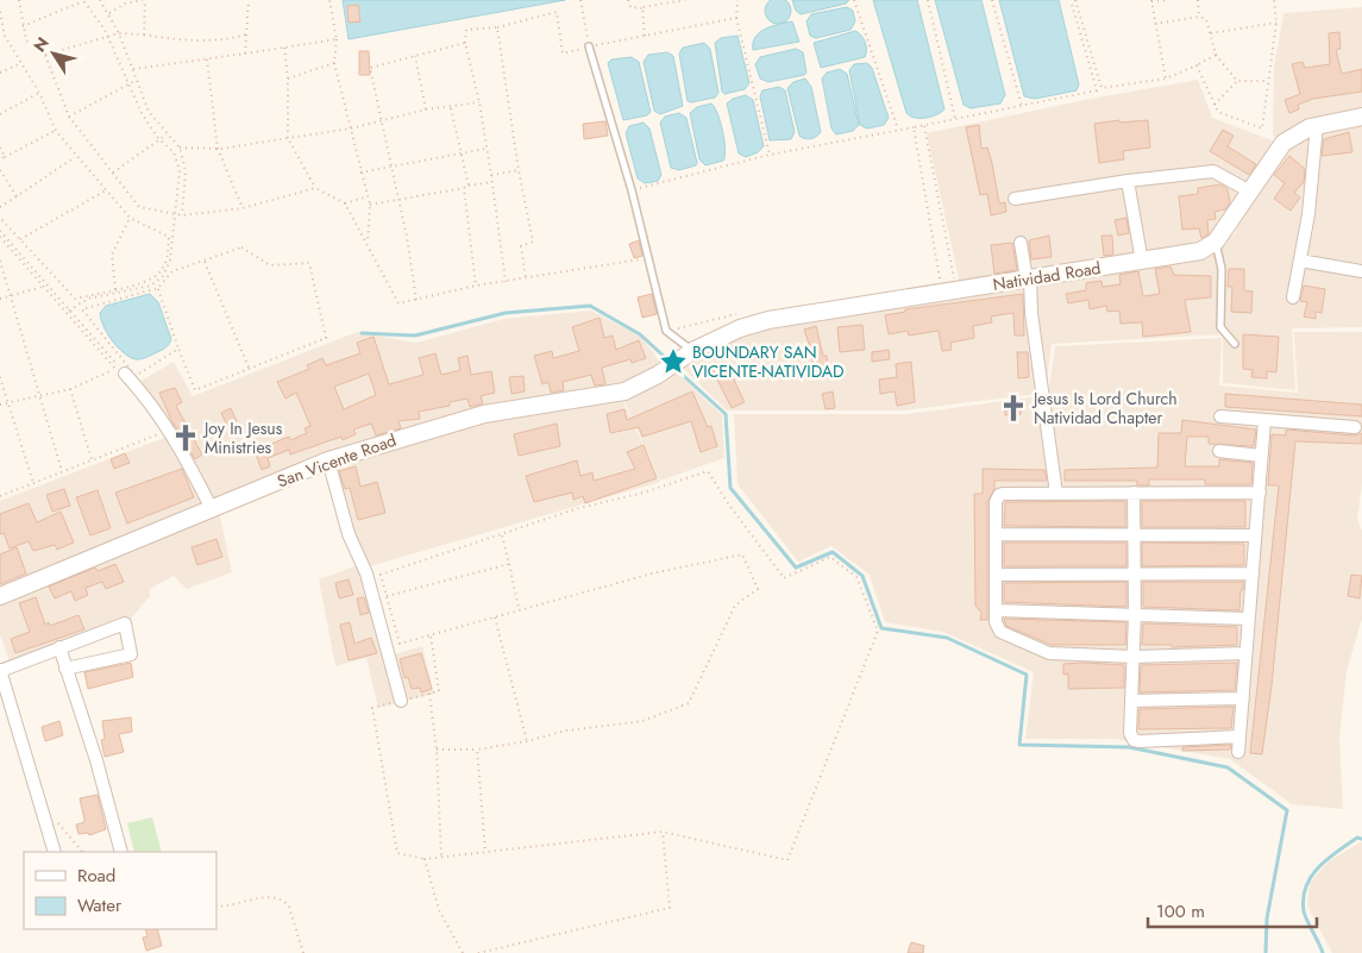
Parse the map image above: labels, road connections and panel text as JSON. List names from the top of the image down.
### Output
{
  "streets": {
    "street": ["Natividad Road", "San Vicente Road"]
  },
  "crossings": [
    ["Natividad Road", "San Vicente Road"]
  ],
  "places": {
    "place": ["BOUNDARY SAN VICENTE-NATIVIDAD"],
    "church": ["Jesus Is Lord Church Natividad Chapter", "Joy In Jesus Ministries"]
  },
  "legend": ["Road", "Water"],
  "scale_bar": "100 m",
  "north": "top left"
}
